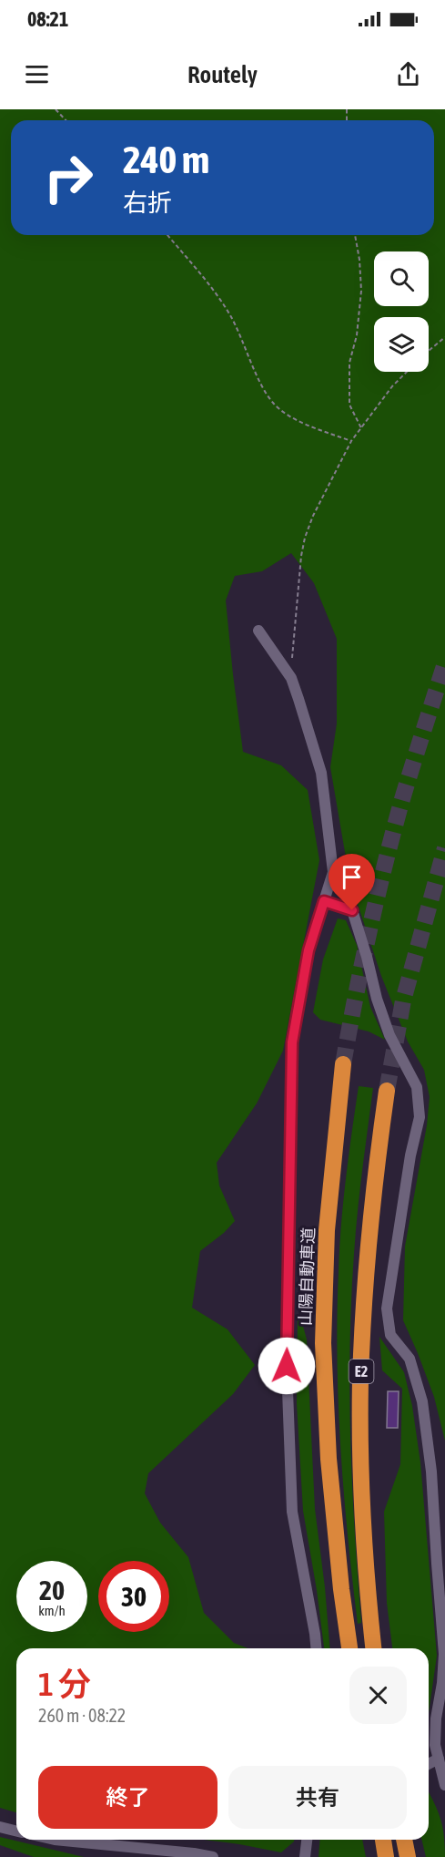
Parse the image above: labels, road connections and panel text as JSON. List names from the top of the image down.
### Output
{
  "streets": {
    "highway": ["山陽自動車道", "E2"]
  },
  "page": {
    "status": "08:21",
    "header": "Routely",
    "turn": ["240 m", "右折"],
    "speed": "20 km/h",
    "limit": "30",
    "heading": ["1 分", "260 m · 08:22"],
    "buttons": ["終了", "共有"]
  }
}
